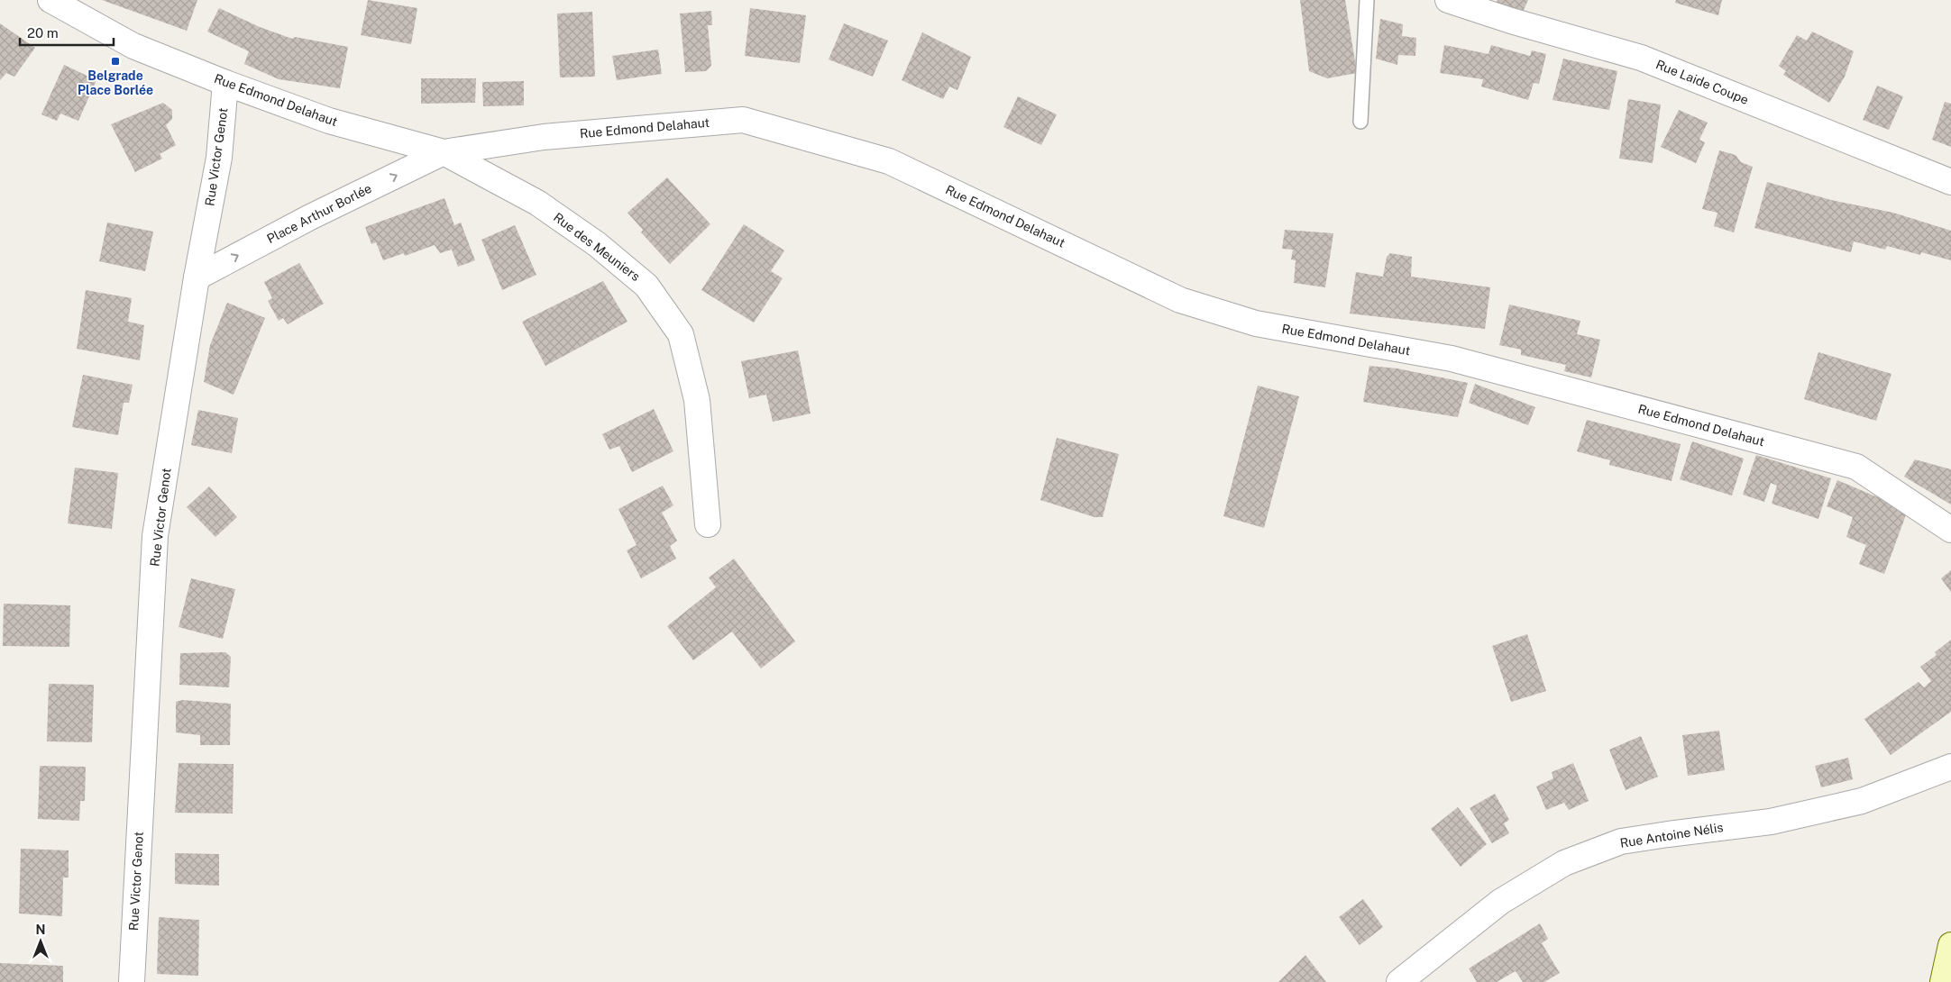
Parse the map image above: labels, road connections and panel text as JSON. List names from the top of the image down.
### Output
{
  "streets": {
    "street": [
      "Rue Laide Coupe",
      "Rue Edmond Delahaut",
      "Rue Victor Genot",
      "Place Arthur Borlée",
      "Rue des Meuniers",
      "Rue Antoine Nélis"
    ]
  },
  "crossings": [
    ["Rue Edmond Delahaut", "Rue Victor Genot"],
    ["Rue Edmond Delahaut", "Place Arthur Borlée"],
    ["Rue Edmond Delahaut", "Rue des Meuniers"],
    ["Rue Victor Genot", "Place Arthur Borlée"],
    ["Place Arthur Borlée", "Rue des Meuniers"]
  ],
  "one_way": ["Place Arthur Borlée"],
  "places": {
    "transit": ["Belgrade Place Borlée"]
  },
  "scale_bar": "20 m",
  "north": "top"
}
